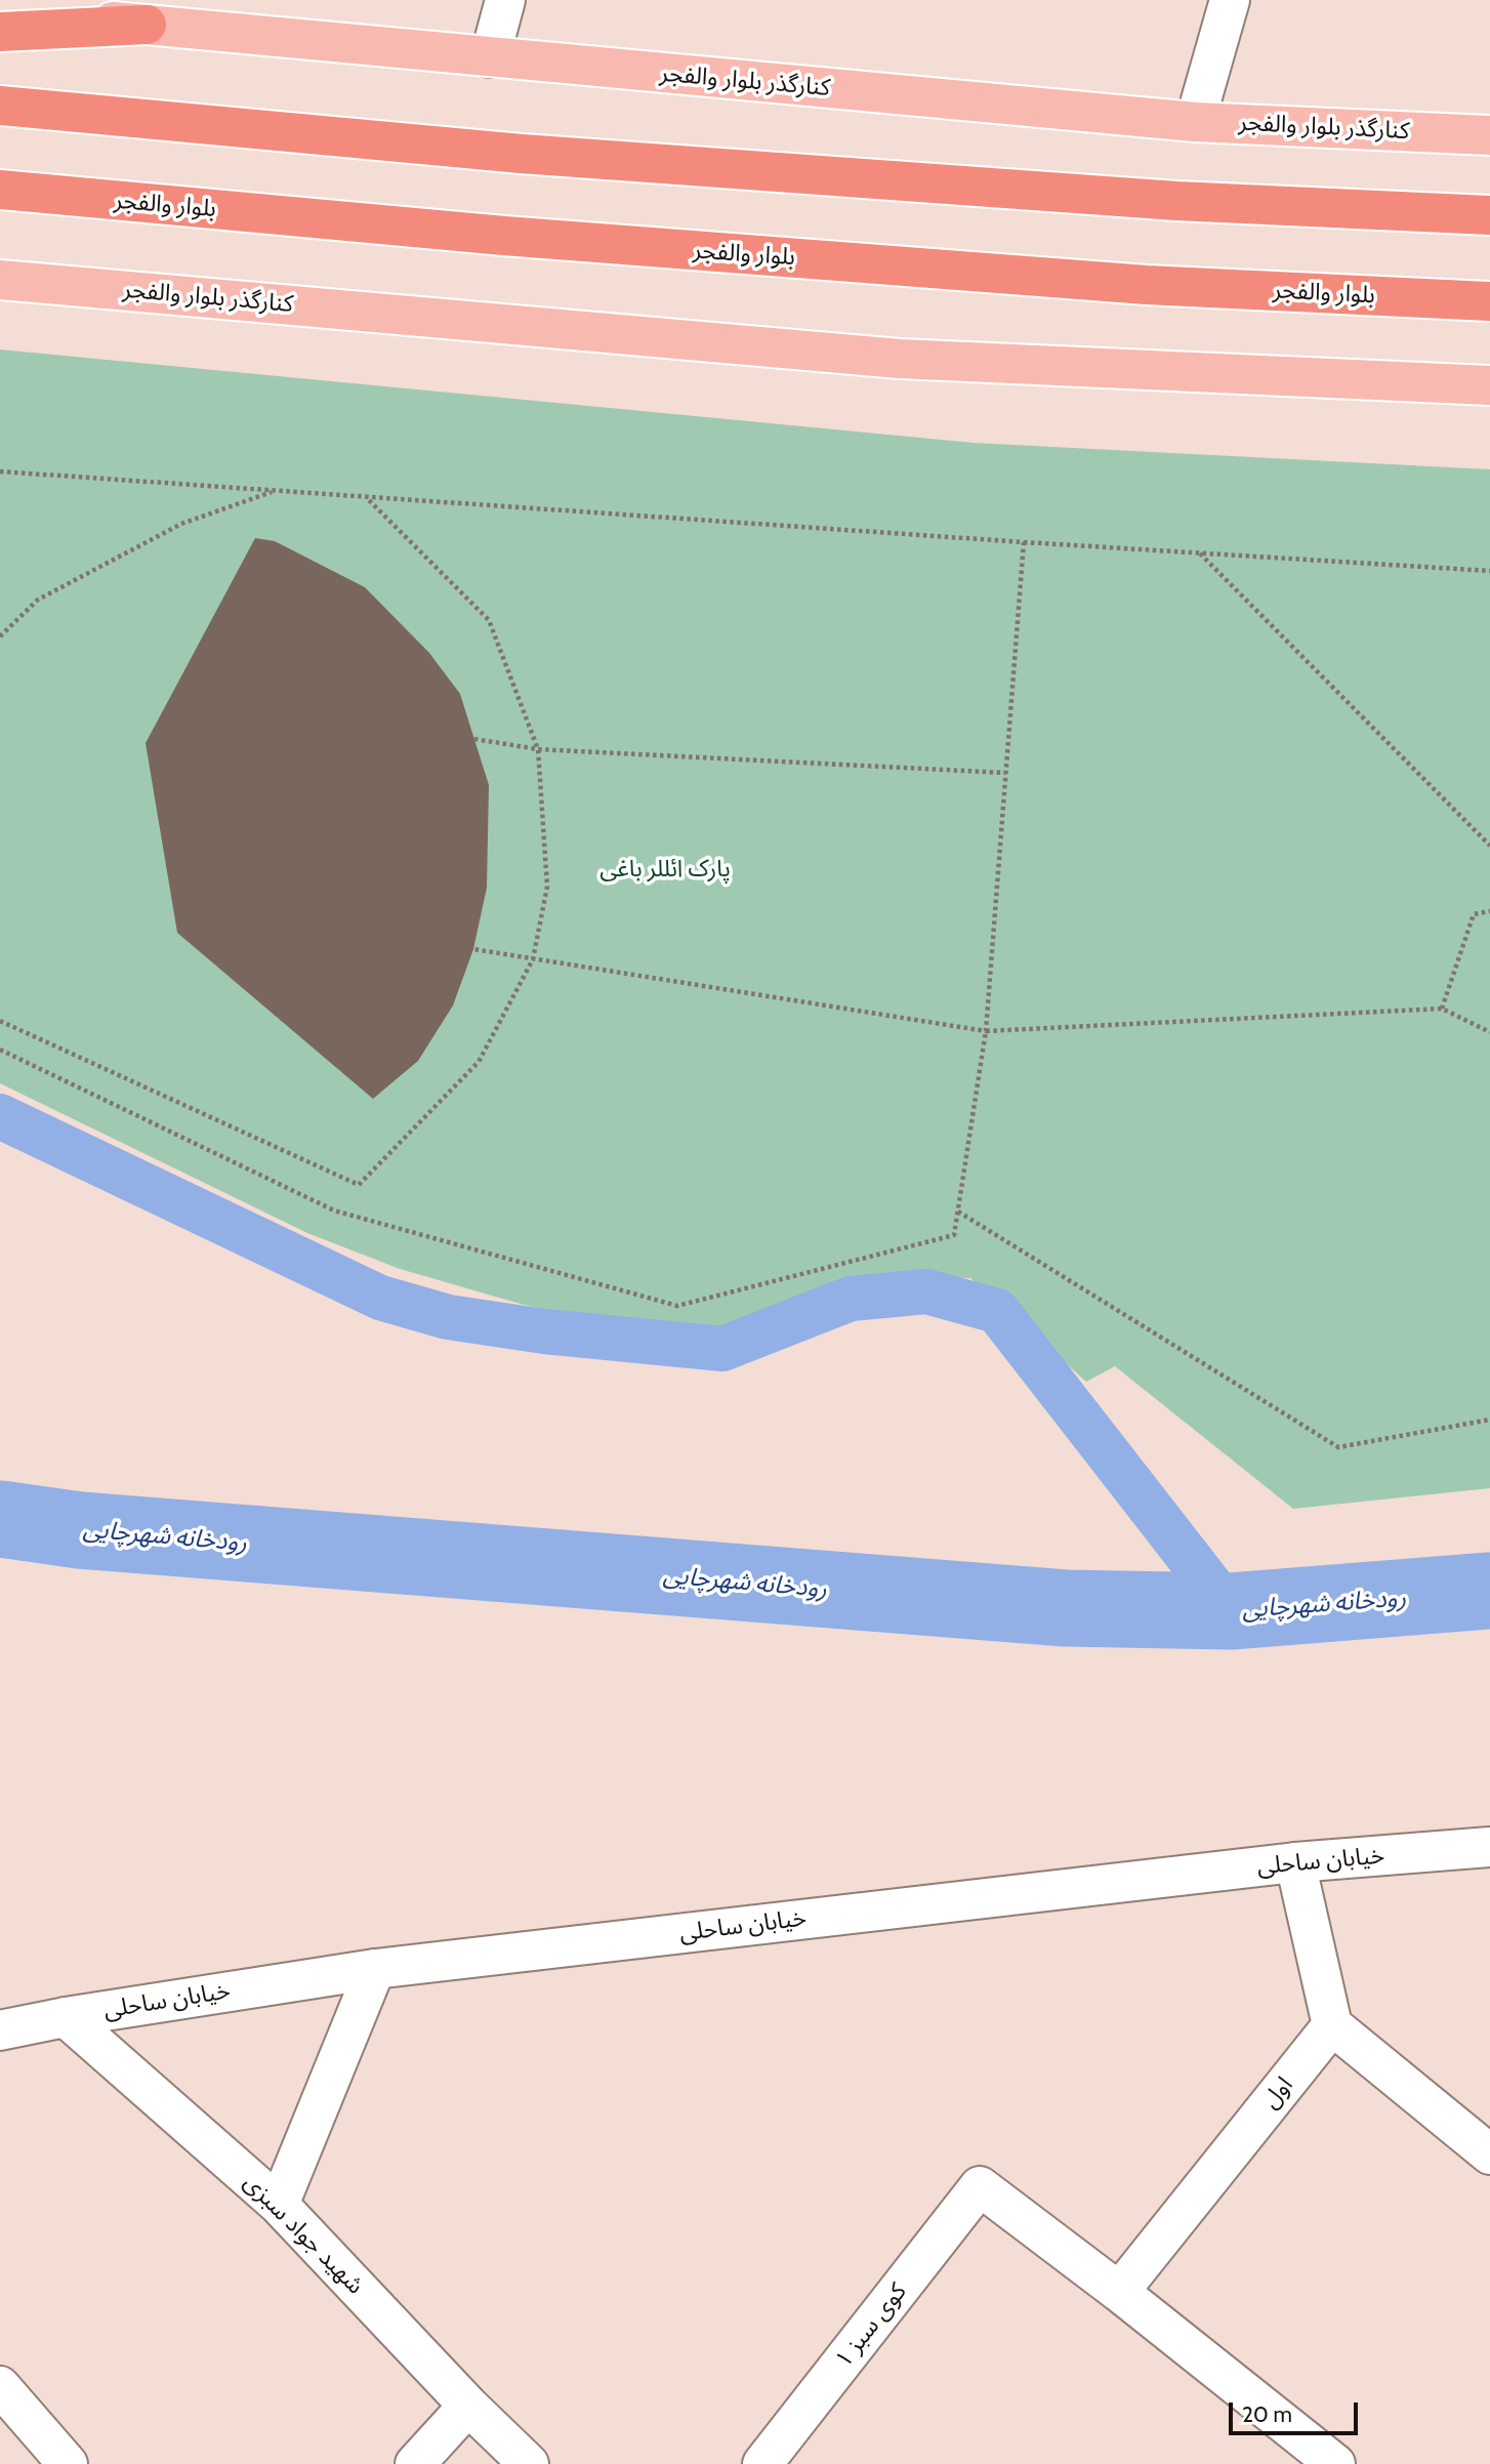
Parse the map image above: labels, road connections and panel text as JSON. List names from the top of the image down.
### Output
{
  "streets": {
    "highway": ["بلوار والفجر"],
    "main road": ["کنارگذر بلوار والفجر"],
    "street": [
      "خیابان ساحلی",
      "اول",
      "شهید جواد سبزی",
      "کوی سبز ۱"
    ]
  },
  "crossings": [
    ["خیابان ساحلی", "شهید جواد سبزی"],
    ["اول", "کوی سبز ۱"]
  ],
  "water": ["رودخانه شهرچایی"],
  "parks": ["پارک ائللر باغی"],
  "scale_bar": "20 m"
}
